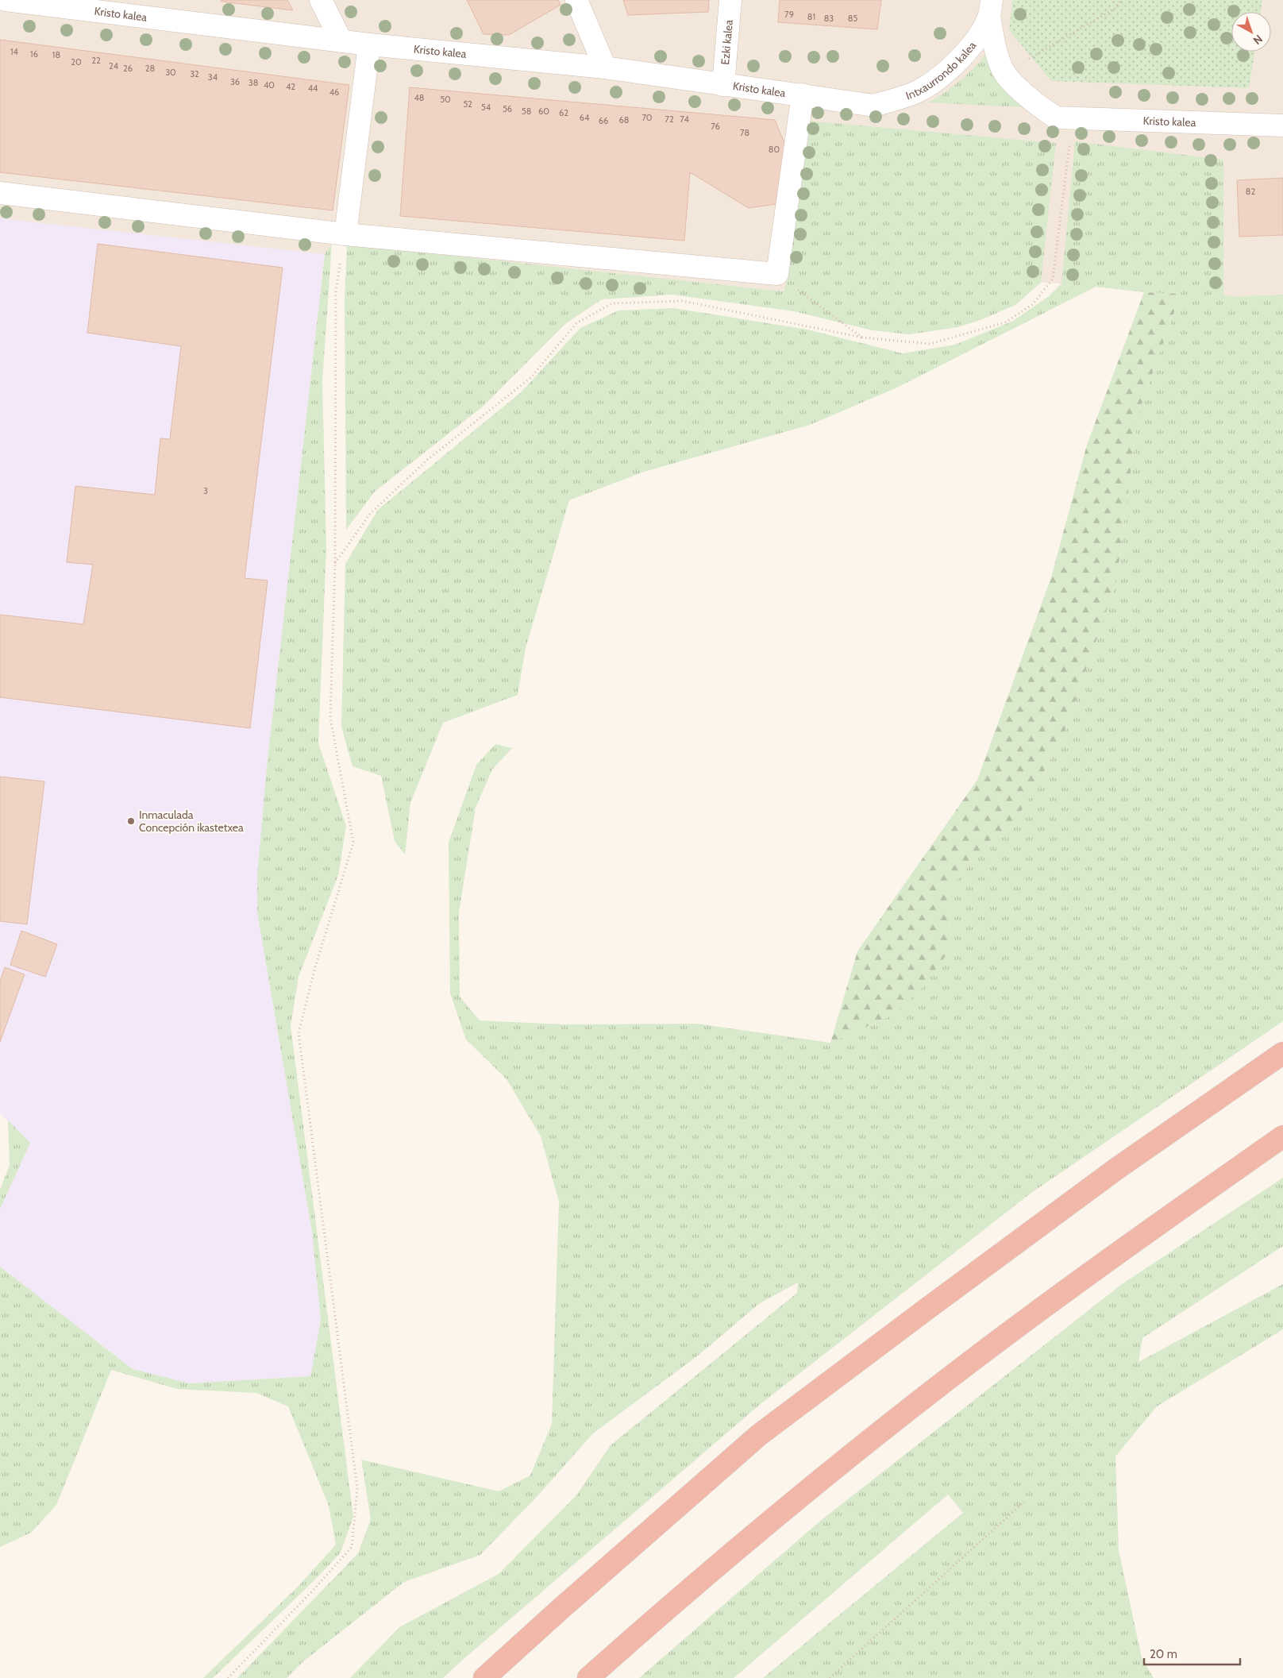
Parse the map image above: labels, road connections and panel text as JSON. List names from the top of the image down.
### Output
{
  "streets": {
    "street": ["Kristo kalea", "Ezki kalea", "Intxaurrondo kalea"]
  },
  "crossings": [
    ["Kristo kalea", "Ezki kalea"],
    ["Kristo kalea", "Intxaurrondo kalea"]
  ],
  "places": ["Inmaculada Concepción ikastetxea"],
  "house_numbers": [
    "79",
    "81",
    "83",
    "85",
    "14",
    "16",
    "18",
    "22",
    "20",
    "24",
    "26",
    "28",
    "30",
    "32",
    "34",
    "36",
    "38",
    "40",
    "42",
    "44",
    "46",
    "48",
    "50",
    "52",
    "54",
    "56",
    "58",
    "60",
    "62",
    "64",
    "70",
    "72",
    "74",
    "68",
    "66",
    "76",
    "78",
    "80",
    "82",
    "3"
  ],
  "scale_bar": "20 m",
  "north": "bottom right"
}
